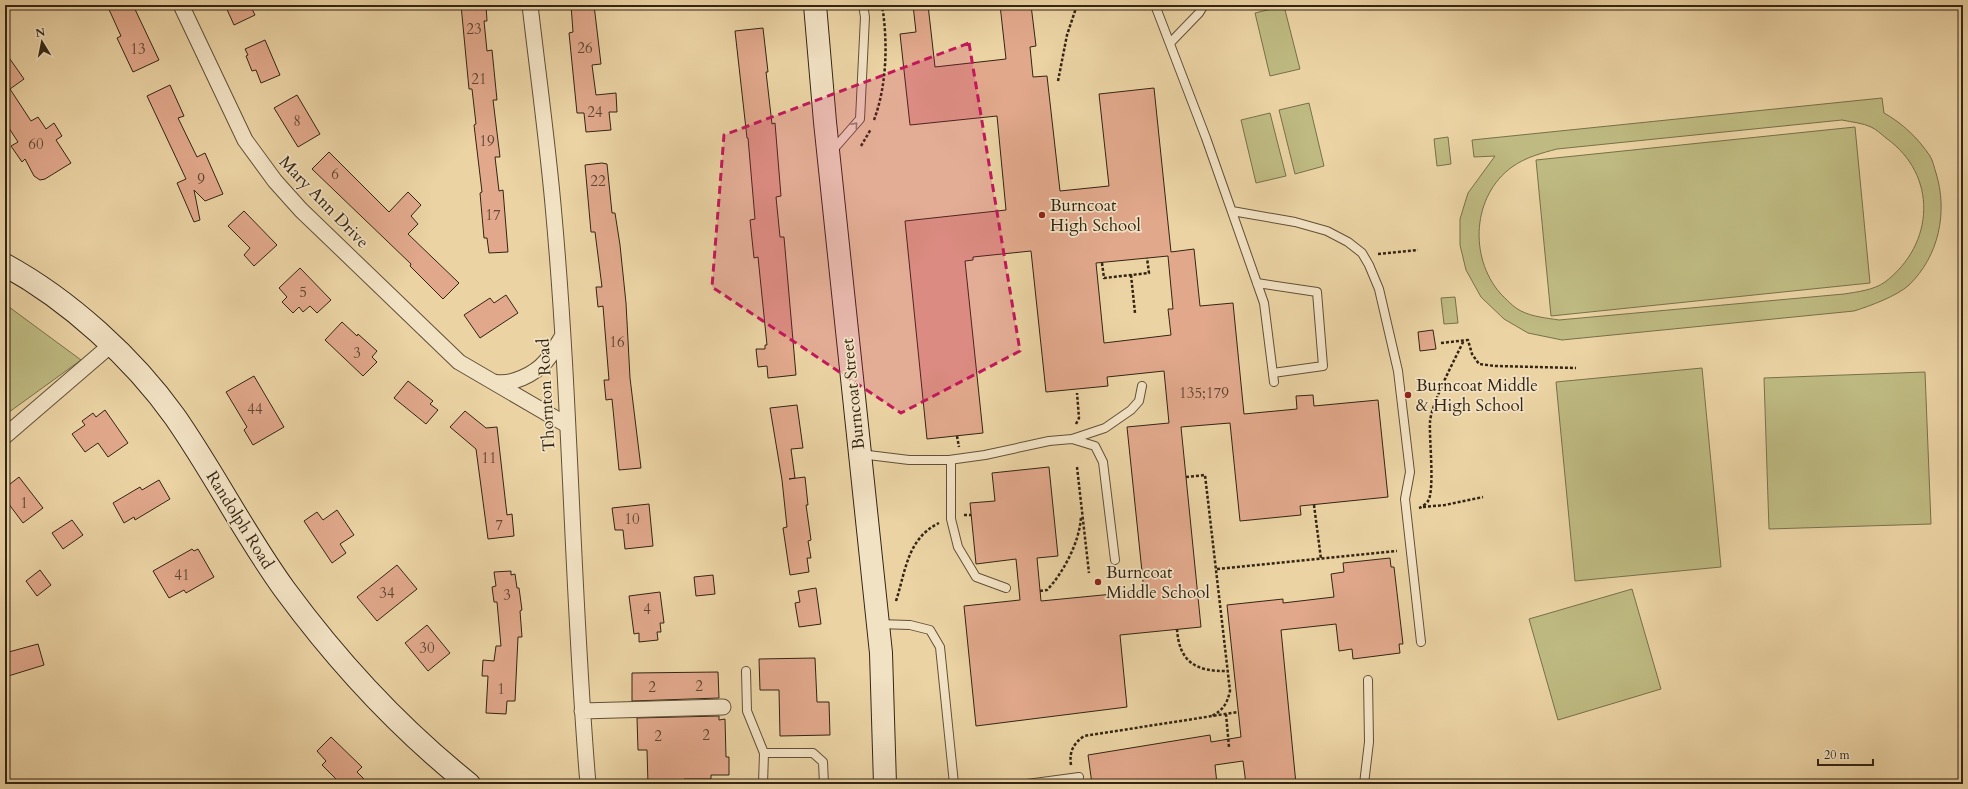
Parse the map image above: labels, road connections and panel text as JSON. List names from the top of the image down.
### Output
{
  "streets": {
    "main road": ["Burncoat Street", "Randolph Road"],
    "street": ["Mary Ann Drive", "Thornton Road"]
  },
  "crossings": [
    ["Mary Ann Drive", "Thornton Road"]
  ],
  "places": ["Burncoat High School", "Burncoat Middle & High School", "Burncoat Middle School"],
  "house_numbers": [
    "23",
    "26",
    "13",
    "21",
    "24",
    "8",
    "19",
    "60",
    "6",
    "9",
    "22",
    "17",
    "5",
    "16",
    "3",
    "135;179",
    "44",
    "11",
    "1",
    "10",
    "7",
    "41",
    "34",
    "3",
    "4",
    "30",
    "2",
    "2",
    "1",
    "2",
    "2"
  ],
  "scale_bar": "20 m",
  "north": "top"
}
